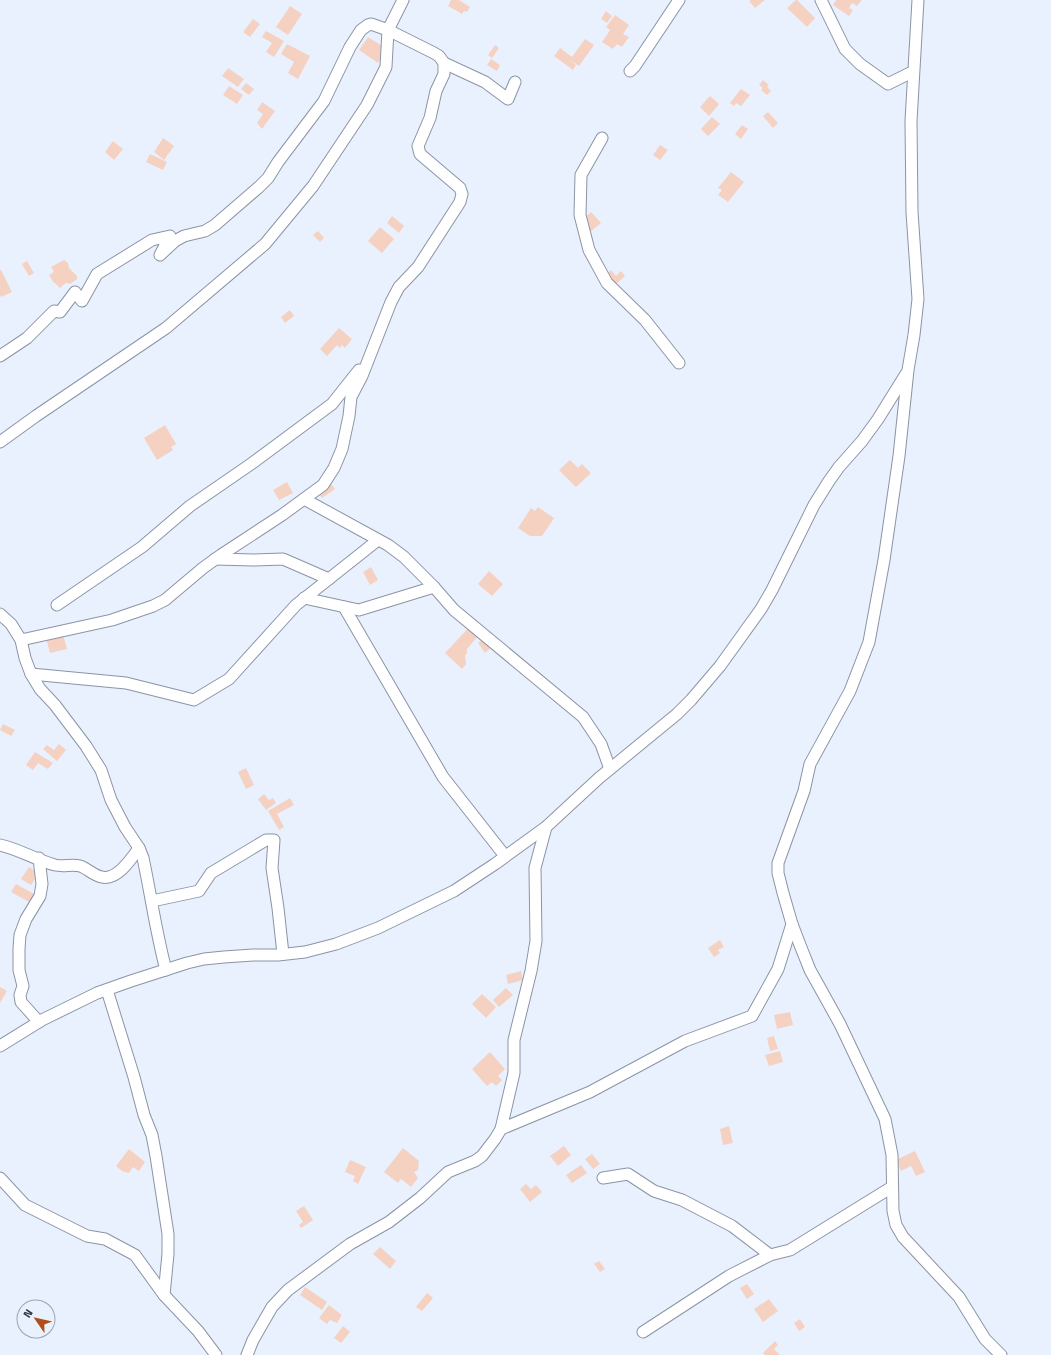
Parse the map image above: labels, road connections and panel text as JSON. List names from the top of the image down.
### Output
{
  "north": "top left"
}
